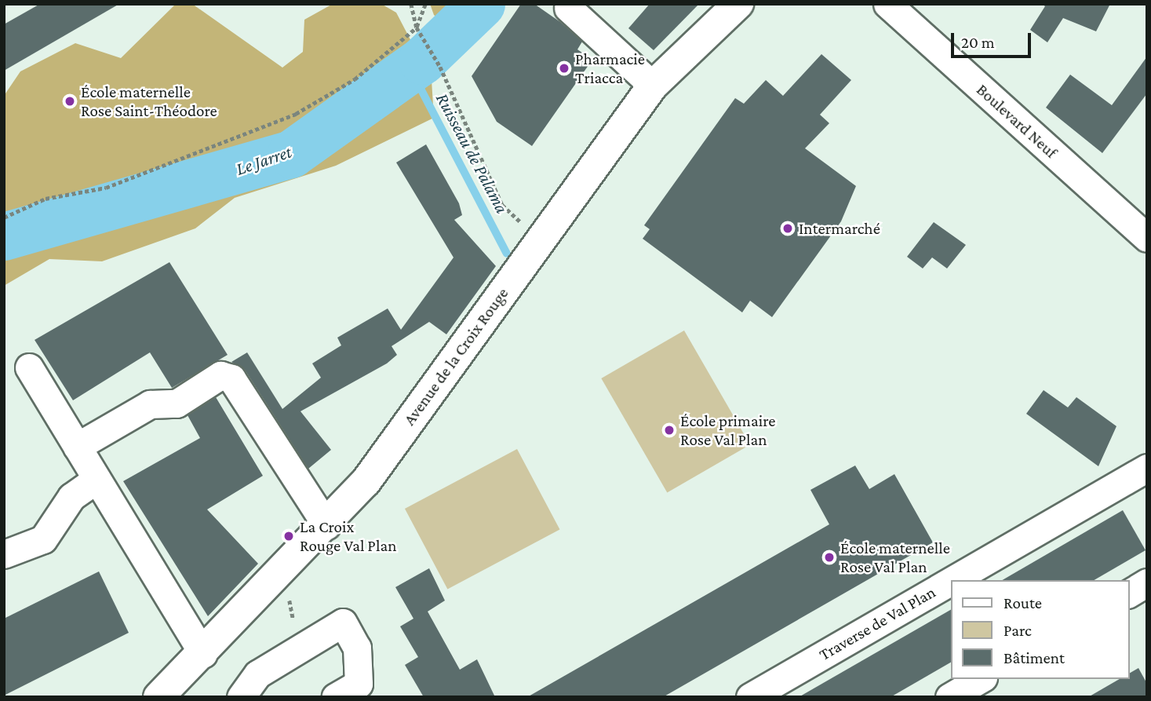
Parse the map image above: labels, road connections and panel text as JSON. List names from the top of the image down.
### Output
{
  "streets": {
    "main road": ["Avenue de la Croix Rouge"],
    "street": ["Boulevard Neuf", "Traverse de Val Plan"]
  },
  "water": ["Ruisseau de Palama", "Le Jarret"],
  "places": [
    "Pharmacie Triacca",
    "École maternelle Rose Saint-Théodore",
    "Intermarché",
    "École primaire Rose Val Plan",
    "La Croix Rouge Val Plan",
    "École maternelle Rose Val Plan"
  ],
  "legend": ["Route", "Parc", "Bâtiment"],
  "scale_bar": "20 m"
}
